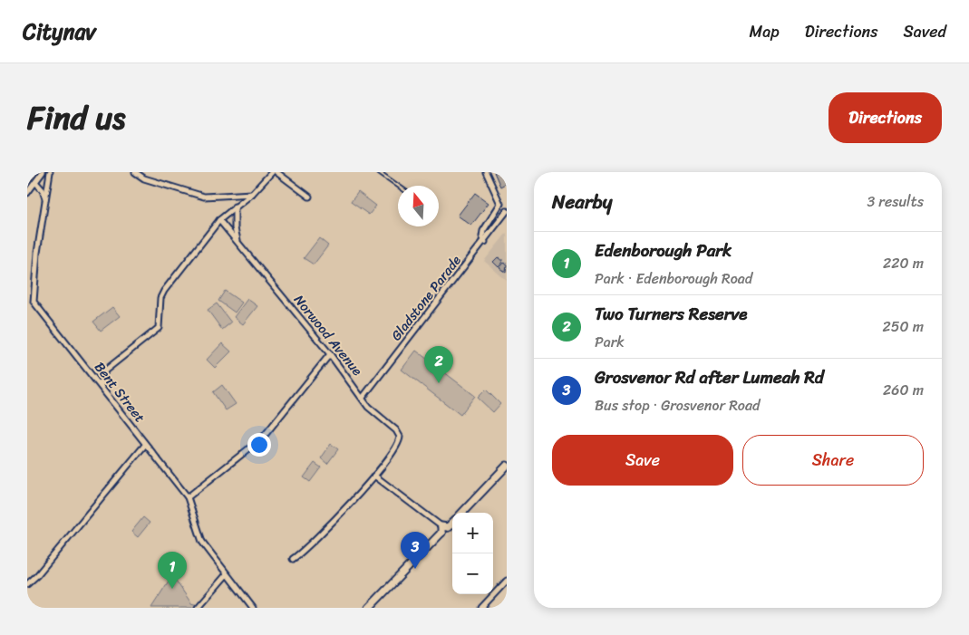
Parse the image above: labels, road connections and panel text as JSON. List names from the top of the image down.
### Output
{
  "streets": {
    "street": ["Gladstone Parade", "Norwood Avenue", "Bent Street"]
  },
  "crossings": [
    ["Gladstone Parade", "Norwood Avenue"]
  ],
  "north": "top",
  "page": {
    "header": "Citynav",
    "nav": ["Map", "Directions", "Saved"],
    "title": "Find us",
    "buttons": [
      "Directions",
      ["Save", "Share"]
    ],
    "heading": ["Nearby", "3 results"],
    "list": [
      {
        "mark": "1",
        "name": "Edenborough Park",
        "note": "Park · Edenborough Road",
        "value": "220 m"
      },
      {
        "mark": "2",
        "name": "Two Turners Reserve",
        "note": "Park",
        "value": "250 m"
      },
      {
        "mark": "3",
        "name": "Grosvenor Rd after Lumeah Rd",
        "note": "Bus stop · Grosvenor Road",
        "value": "260 m"
      }
    ],
    "pins": ["2", "3", "1"],
    "map_buttons": ["+", "−"]
  }
}
